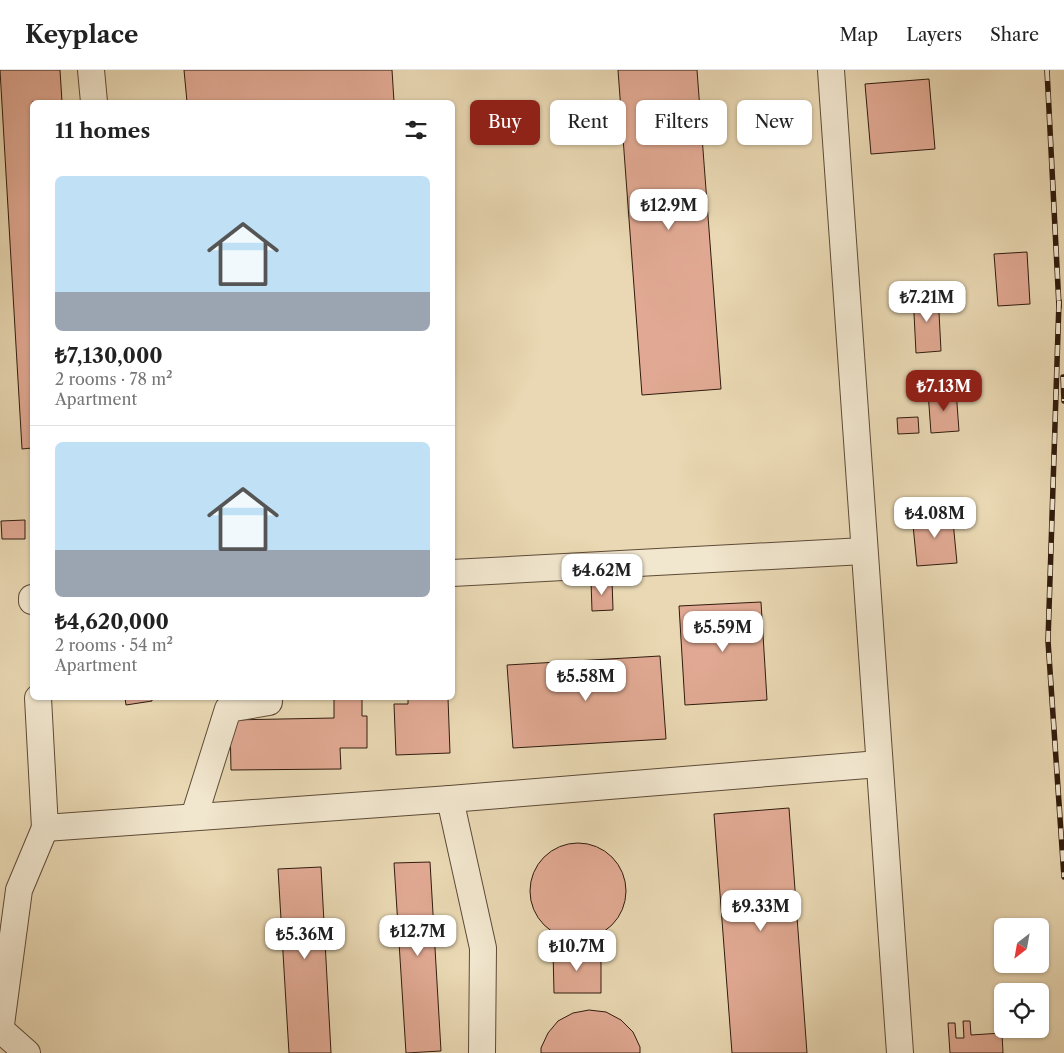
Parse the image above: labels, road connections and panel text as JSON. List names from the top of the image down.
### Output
{
  "north": "bottom left",
  "page": {
    "header": "Keyplace",
    "nav": ["Map", "Layers", "Share"],
    "chip": [
      "Buy",
      "Rent",
      "Filters",
      "New"
    ],
    "heading": "11 homes",
    "list": [
      {
        "name": "₺7,130,000",
        "note": "2 rooms · 78 m² · Apartment"
      },
      {
        "name": "₺4,620,000",
        "note": "2 rooms · 54 m² · Apartment"
      }
    ],
    "price": [
      "₺12.9M",
      "₺7.21M",
      "₺7.13M",
      "₺4.08M",
      "₺4.62M",
      "₺5.59M",
      "₺5.58M",
      "₺9.33M",
      "₺12.7M",
      "₺5.36M",
      "₺10.7M"
    ]
  }
}
